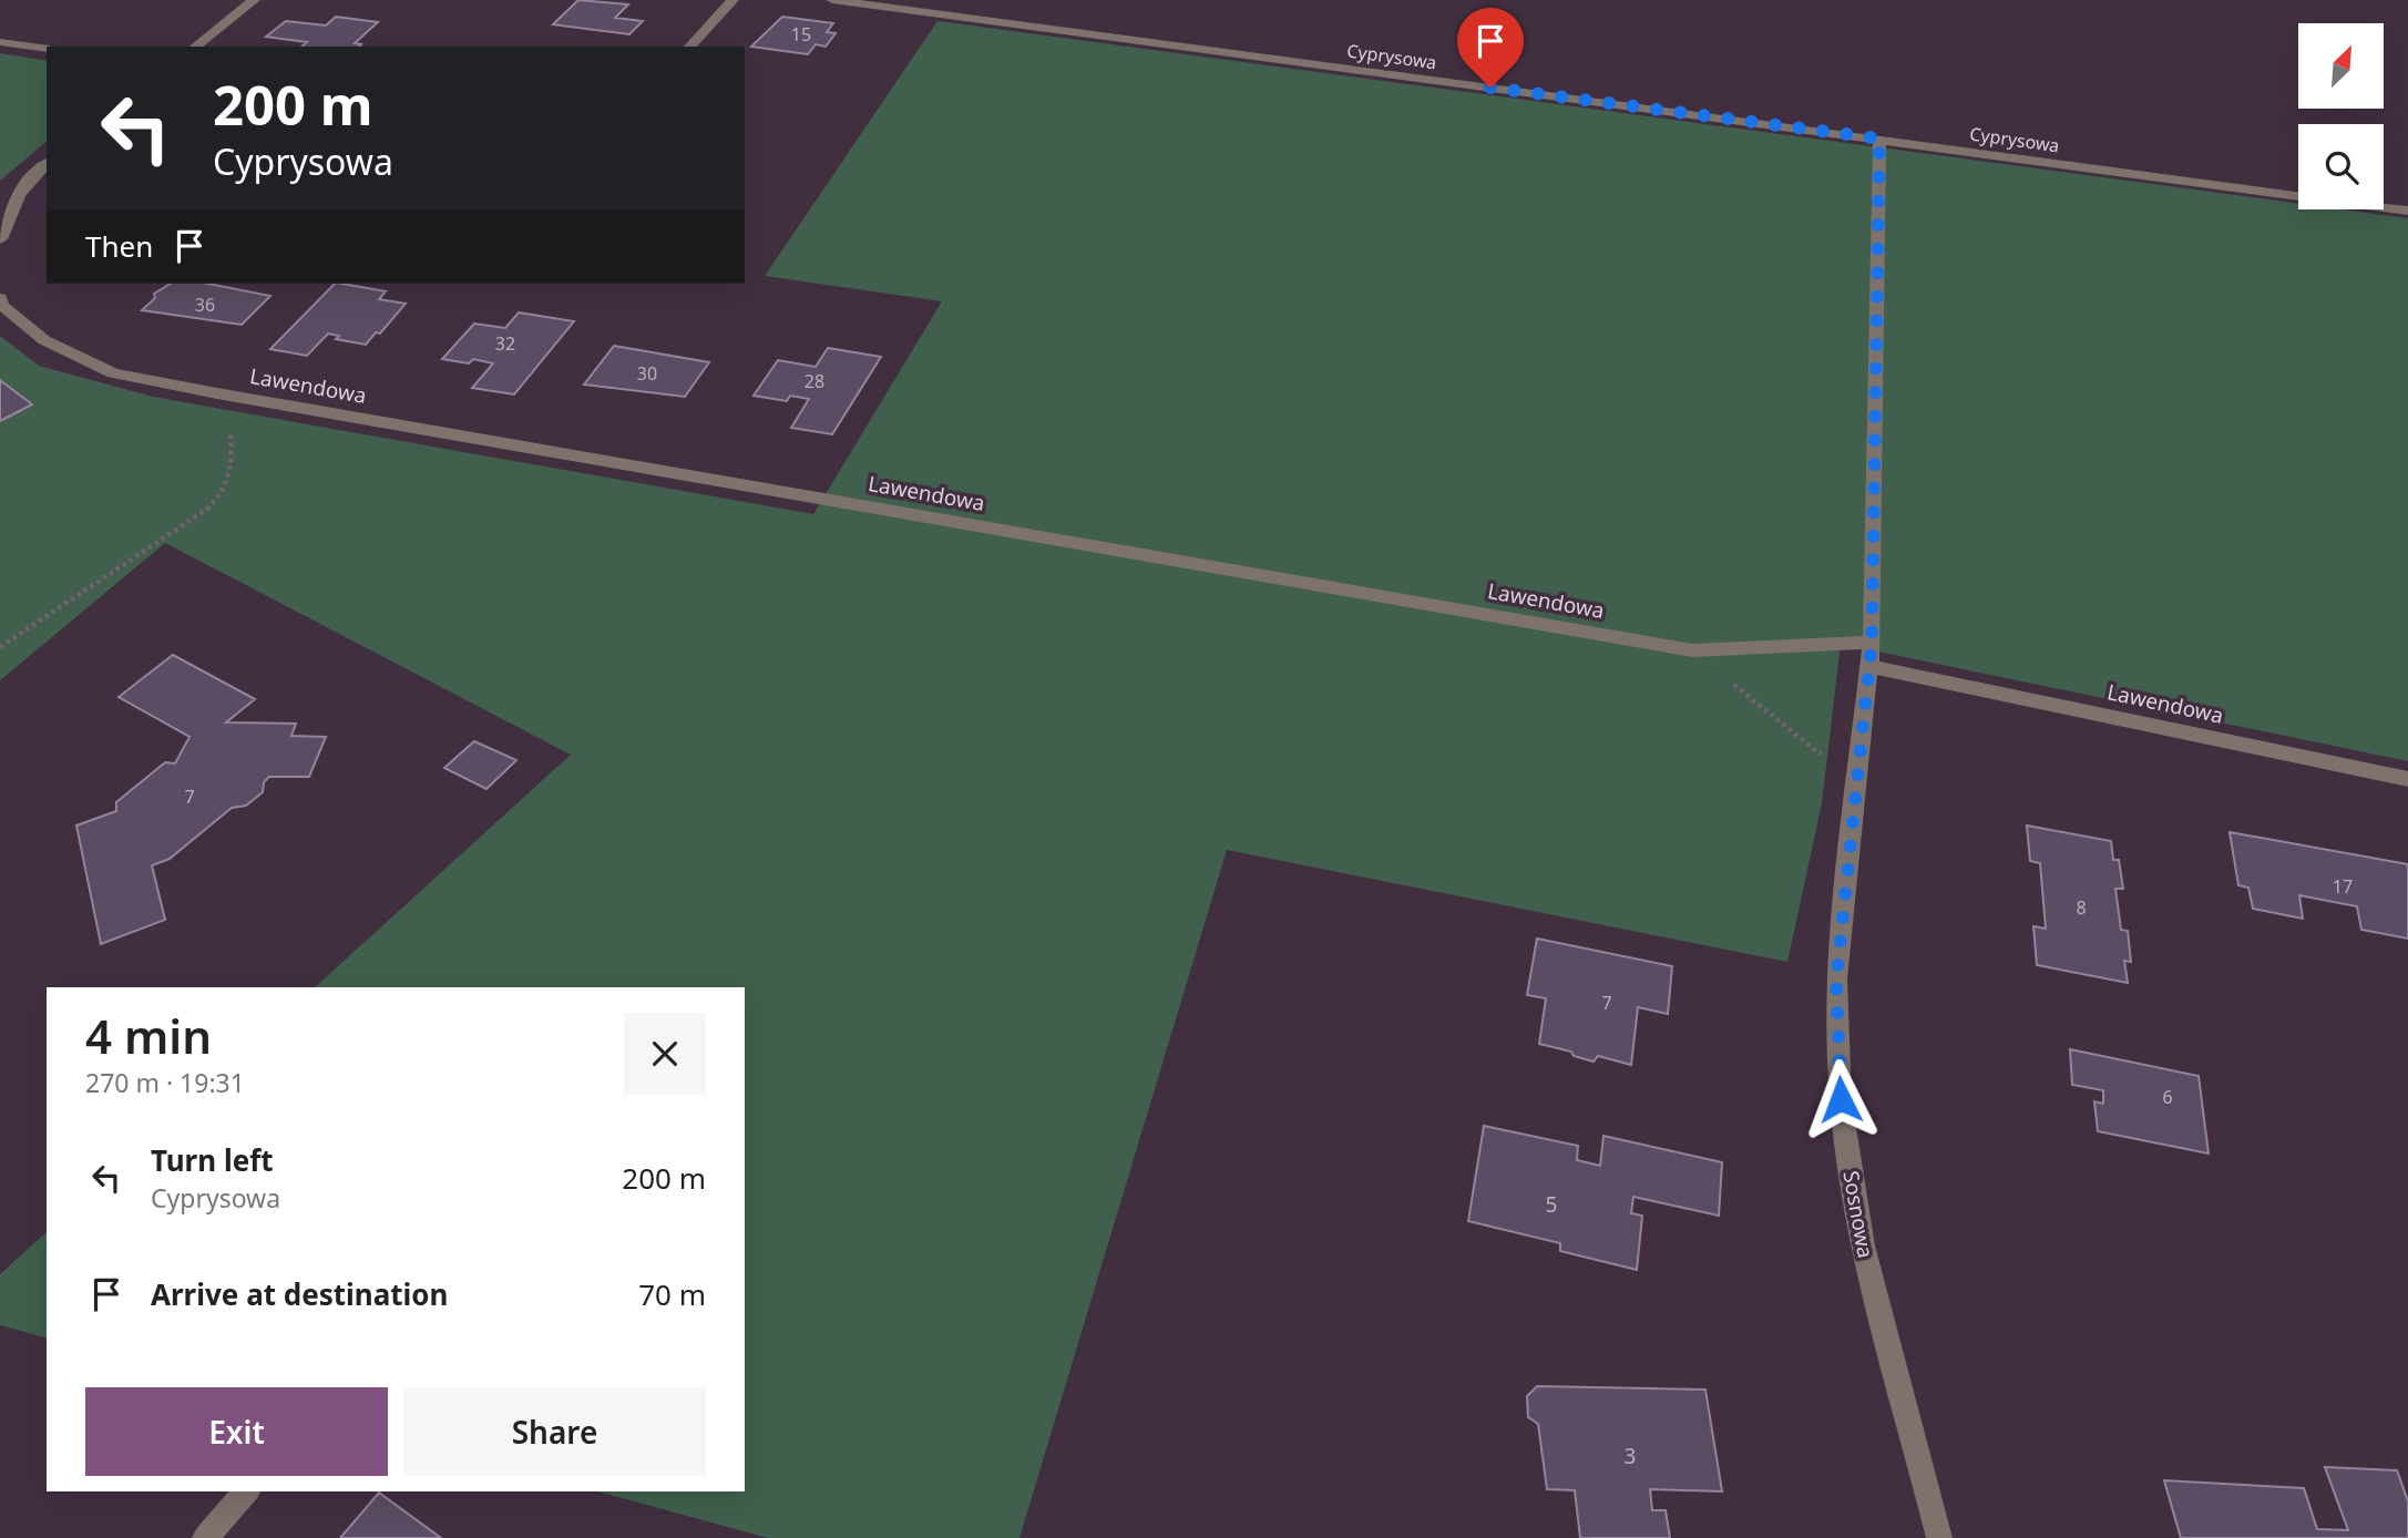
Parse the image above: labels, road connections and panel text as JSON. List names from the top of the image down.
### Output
{
  "streets": {
    "street": ["Cyprysowa", "Lawendowa", "Sosnowa"]
  },
  "crossings": [
    ["Cyprysowa", "Sosnowa"],
    ["Lawendowa", "Sosnowa"]
  ],
  "house_numbers": [
    "15",
    "36",
    "32",
    "30",
    "28",
    "7",
    "17",
    "8",
    "7",
    "6",
    "5",
    "3"
  ],
  "north": "top right",
  "page": {
    "turn": ["200 m", "Cyprysowa"],
    "then": "Then",
    "heading": ["4 min", "270 m · 19:31"],
    "list": [
      {
        "name": "Turn left",
        "note": "Cyprysowa",
        "value": "200 m"
      },
      {
        "name": "Arrive at destination",
        "value": "70 m"
      }
    ],
    "buttons": ["Exit", "Share"]
  }
}
